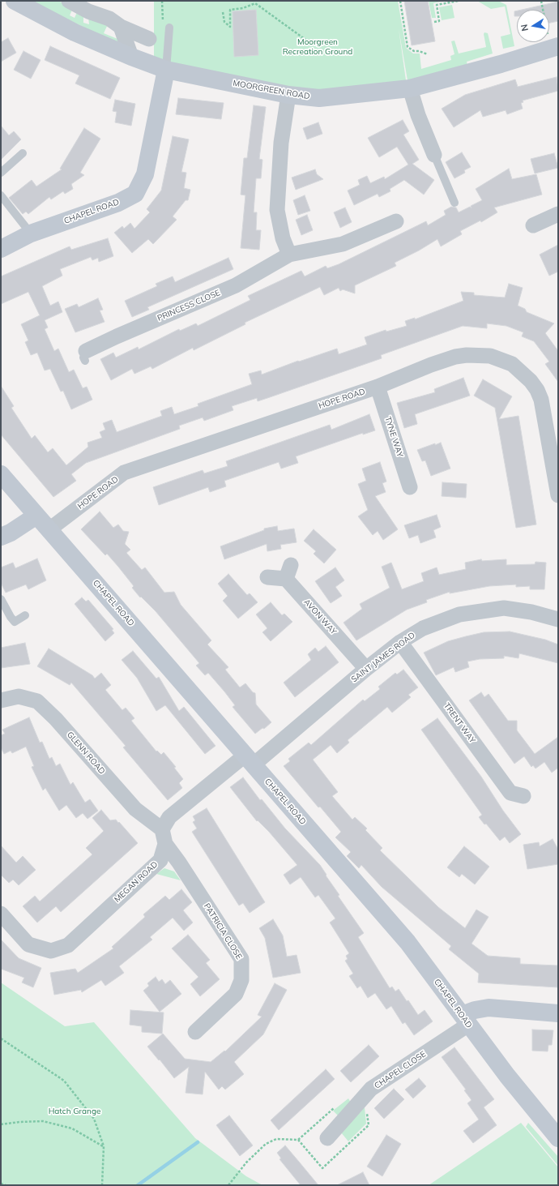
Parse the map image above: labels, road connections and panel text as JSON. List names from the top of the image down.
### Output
{
  "streets": {
    "street": [
      "MOORGREEN ROAD",
      "CHAPEL ROAD",
      "PRINCESS CLOSE",
      "HOPE ROAD",
      "TYNE WAY",
      "AVON WAY",
      "SAINT JAMES ROAD",
      "TRENT WAY",
      "GLENN ROAD",
      "MEGAN ROAD",
      "PATRICIA CLOSE",
      "CHAPEL CLOSE"
    ]
  },
  "crossings": [
    ["MOORGREEN ROAD", "CHAPEL ROAD"],
    ["CHAPEL ROAD", "HOPE ROAD"],
    ["CHAPEL ROAD", "SAINT JAMES ROAD"],
    ["CHAPEL ROAD", "MEGAN ROAD"],
    ["CHAPEL ROAD", "CHAPEL CLOSE"],
    ["HOPE ROAD", "TYNE WAY"],
    ["AVON WAY", "SAINT JAMES ROAD"],
    ["SAINT JAMES ROAD", "TRENT WAY"],
    ["SAINT JAMES ROAD", "MEGAN ROAD"],
    ["GLENN ROAD", "MEGAN ROAD"],
    ["GLENN ROAD", "PATRICIA CLOSE"],
    ["MEGAN ROAD", "PATRICIA CLOSE"]
  ],
  "parks": ["Moorgreen Recreation Ground", "Hatch Grange"],
  "north": "left"
}
